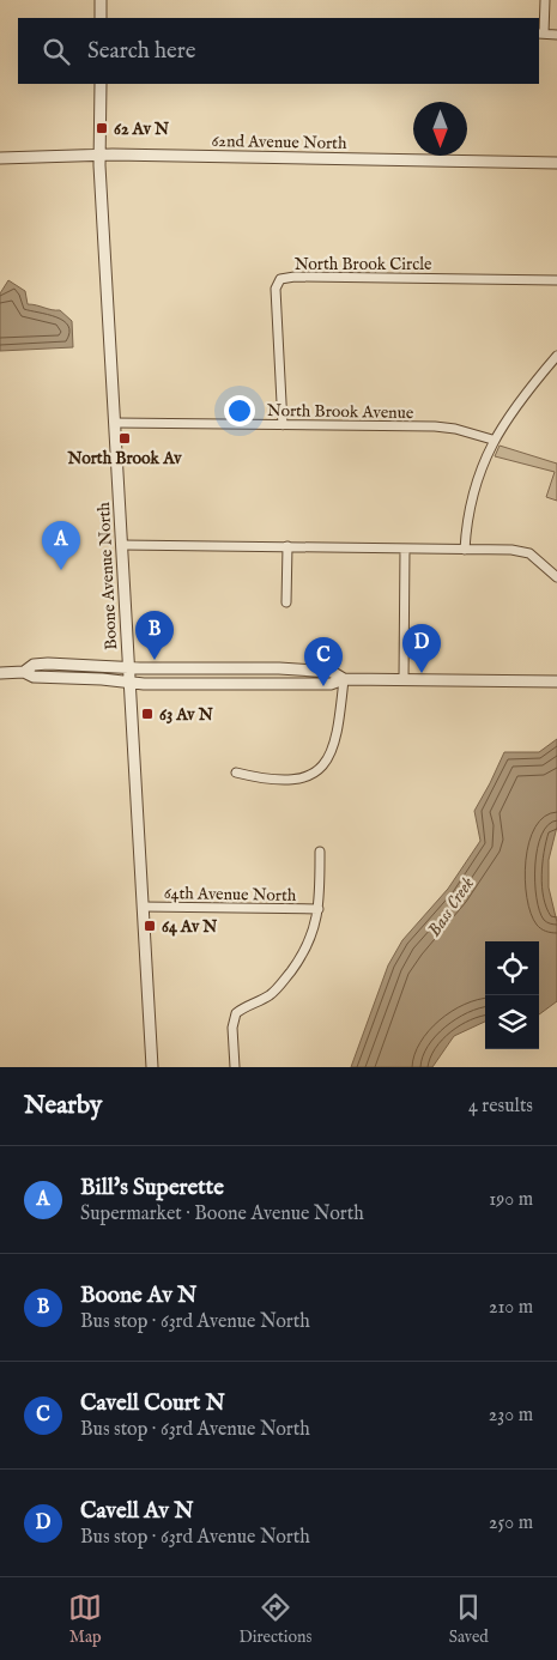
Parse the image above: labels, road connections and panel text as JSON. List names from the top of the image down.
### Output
{
  "streets": {
    "street": [
      "62nd Avenue North",
      "North Brook Circle",
      "North Brook Avenue",
      "Boone Avenue North",
      "64th Avenue North"
    ]
  },
  "crossings": [
    ["62nd Avenue North", "Boone Avenue North"],
    ["North Brook Circle", "North Brook Avenue"],
    ["North Brook Avenue", "Boone Avenue North"],
    ["Boone Avenue North", "64th Avenue North"]
  ],
  "water": ["Bass Creek"],
  "places": {
    "transit": [
      "62 Av N",
      "North Brook Av",
      "63 Av N",
      "64 Av N"
    ]
  },
  "north": "bottom",
  "page": {
    "search": "Search here",
    "pins": [
      "A",
      "B",
      "D",
      "C"
    ],
    "heading": ["Nearby", "4 results"],
    "list": [
      {
        "mark": "A",
        "name": "Bill's Superette",
        "note": "Supermarket · Boone Avenue North",
        "value": "190 m"
      },
      {
        "mark": "B",
        "name": "Boone Av N",
        "note": "Bus stop · 63rd Avenue North",
        "value": "210 m"
      },
      {
        "mark": "C",
        "name": "Cavell Court N",
        "note": "Bus stop · 63rd Avenue North",
        "value": "230 m"
      },
      {
        "mark": "D",
        "name": "Cavell Av N",
        "note": "Bus stop · 63rd Avenue North",
        "value": "250 m"
      }
    ],
    "nav": ["Map", "Directions", "Saved"]
  }
}
